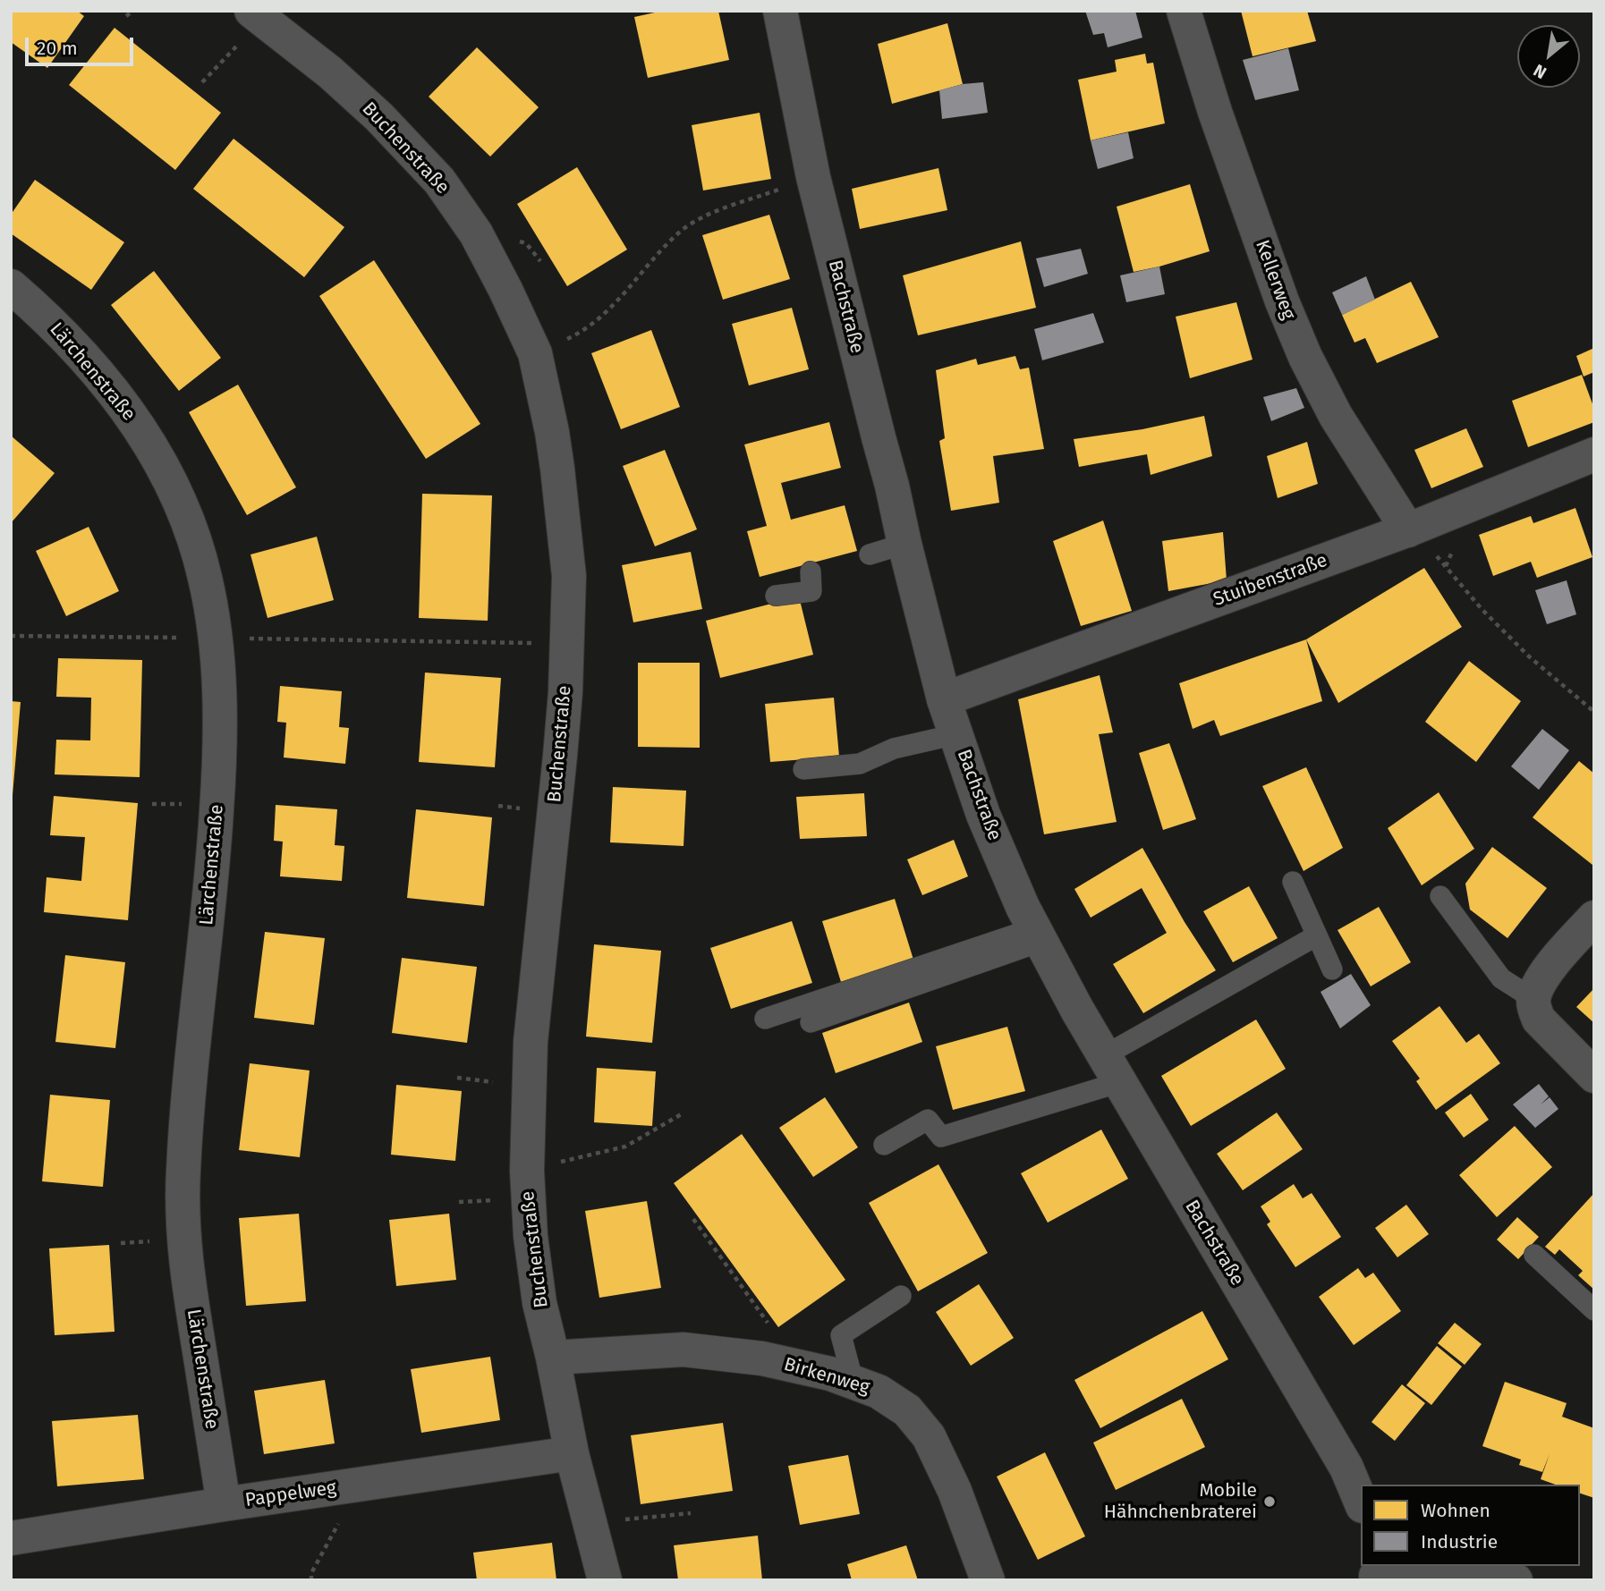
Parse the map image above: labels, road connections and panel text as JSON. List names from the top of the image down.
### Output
{
  "streets": {
    "street": [
      "Buchenstraße",
      "Kellerweg",
      "Bachstraße",
      "Lärchenstraße",
      "Stuibenstraße",
      "Birkenweg",
      "Pappelweg"
    ]
  },
  "crossings": [
    ["Buchenstraße", "Birkenweg"],
    ["Buchenstraße", "Pappelweg"],
    ["Kellerweg", "Stuibenstraße"],
    ["Bachstraße", "Stuibenstraße"],
    ["Lärchenstraße", "Pappelweg"]
  ],
  "places": ["Mobile Hähnchenbraterei"],
  "legend": ["Wohnen", "Industrie"],
  "scale_bar": "20 m",
  "north": "bottom left"
}
